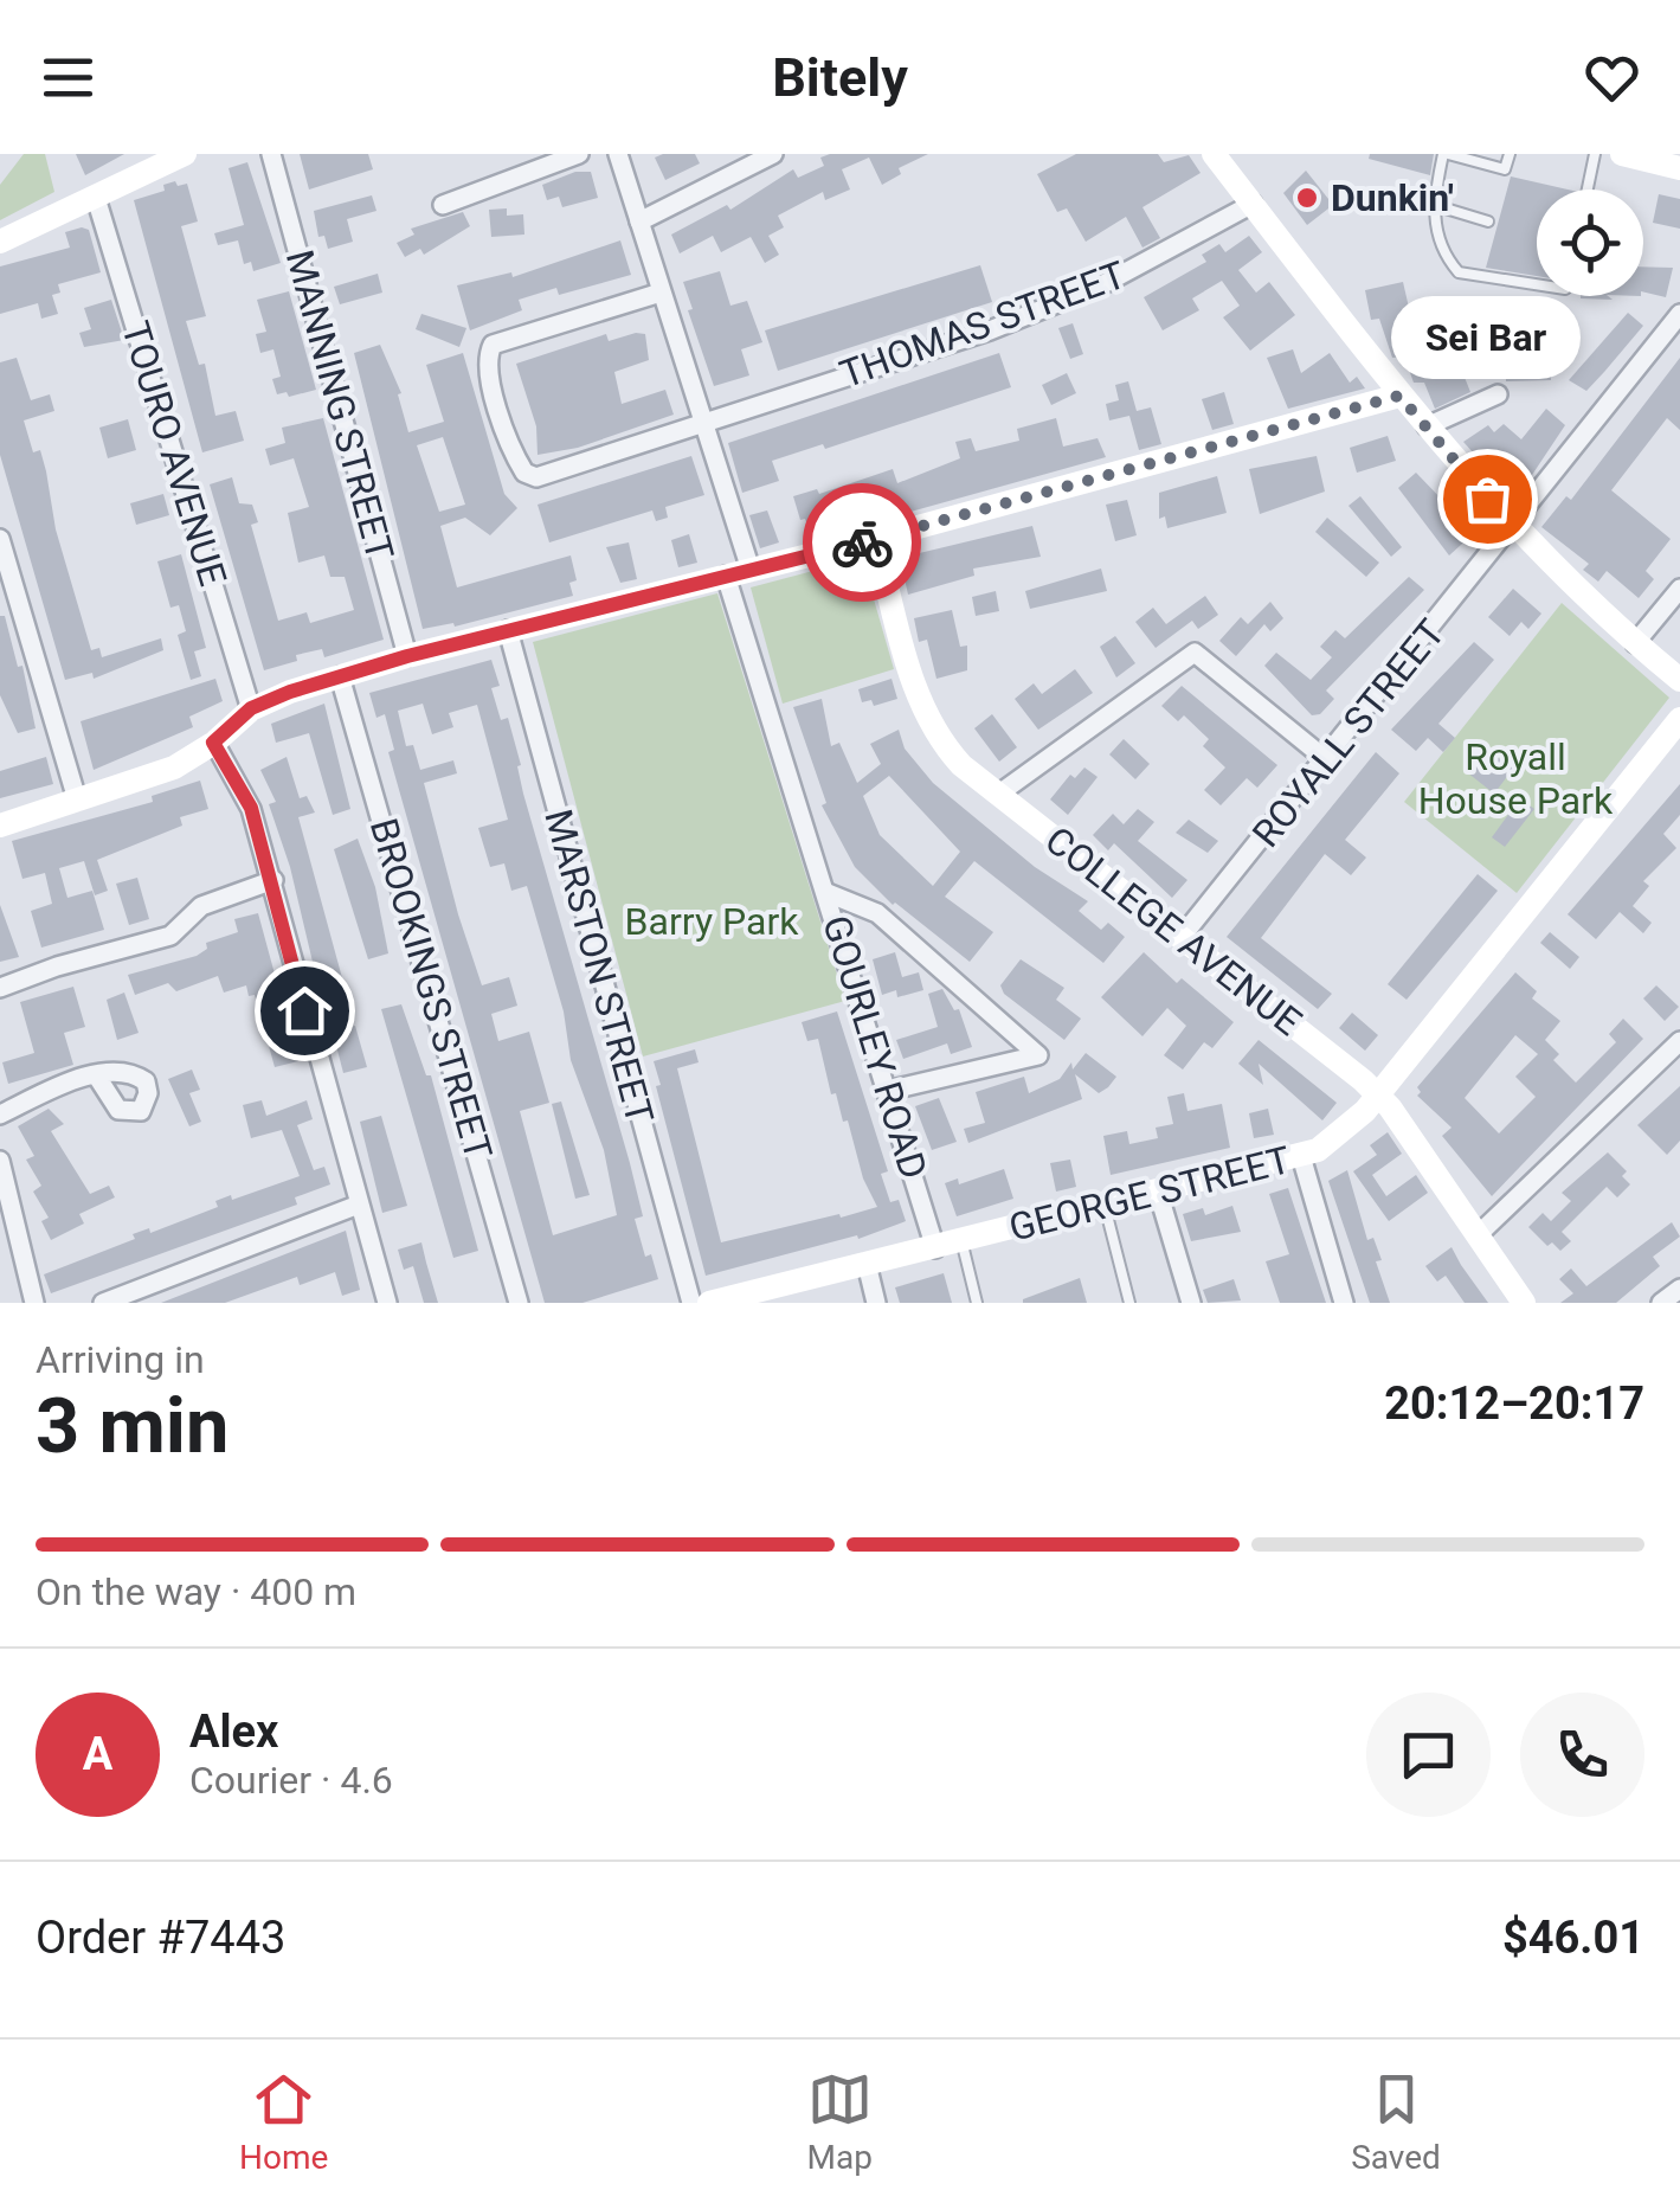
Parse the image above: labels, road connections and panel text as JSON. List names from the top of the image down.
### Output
{
  "streets": {
    "street": [
      "THOMAS STREET",
      "MANNING STREET",
      "TOURO AVENUE",
      "ROYALL STREET",
      "COLLEGE AVENUE",
      "MARSTON STREET",
      "BROOKINGS STREET",
      "GOURLEY ROAD",
      "GEORGE STREET"
    ]
  },
  "crossings": [
    ["THOMAS STREET", "GOURLEY ROAD"],
    ["ROYALL STREET", "COLLEGE AVENUE"],
    ["COLLEGE AVENUE", "GEORGE STREET"],
    ["GOURLEY ROAD", "GEORGE STREET"]
  ],
  "parks": ["Royall House Park", "Barry Park"],
  "places": ["Dunkin'", "Sei Bar"],
  "page": {
    "header": "Bitely",
    "bubble": "Sei Bar",
    "heading": ["3 min", "Arriving in", "20:12–20:17"],
    "panel": [
      "Alex",
      "Courier · 4.6",
      "Order #7443",
      "$46.01"
    ],
    "bar": "On the way · 400 m",
    "round": "A",
    "tabs": ["Home", "Map", "Saved"]
  }
}
